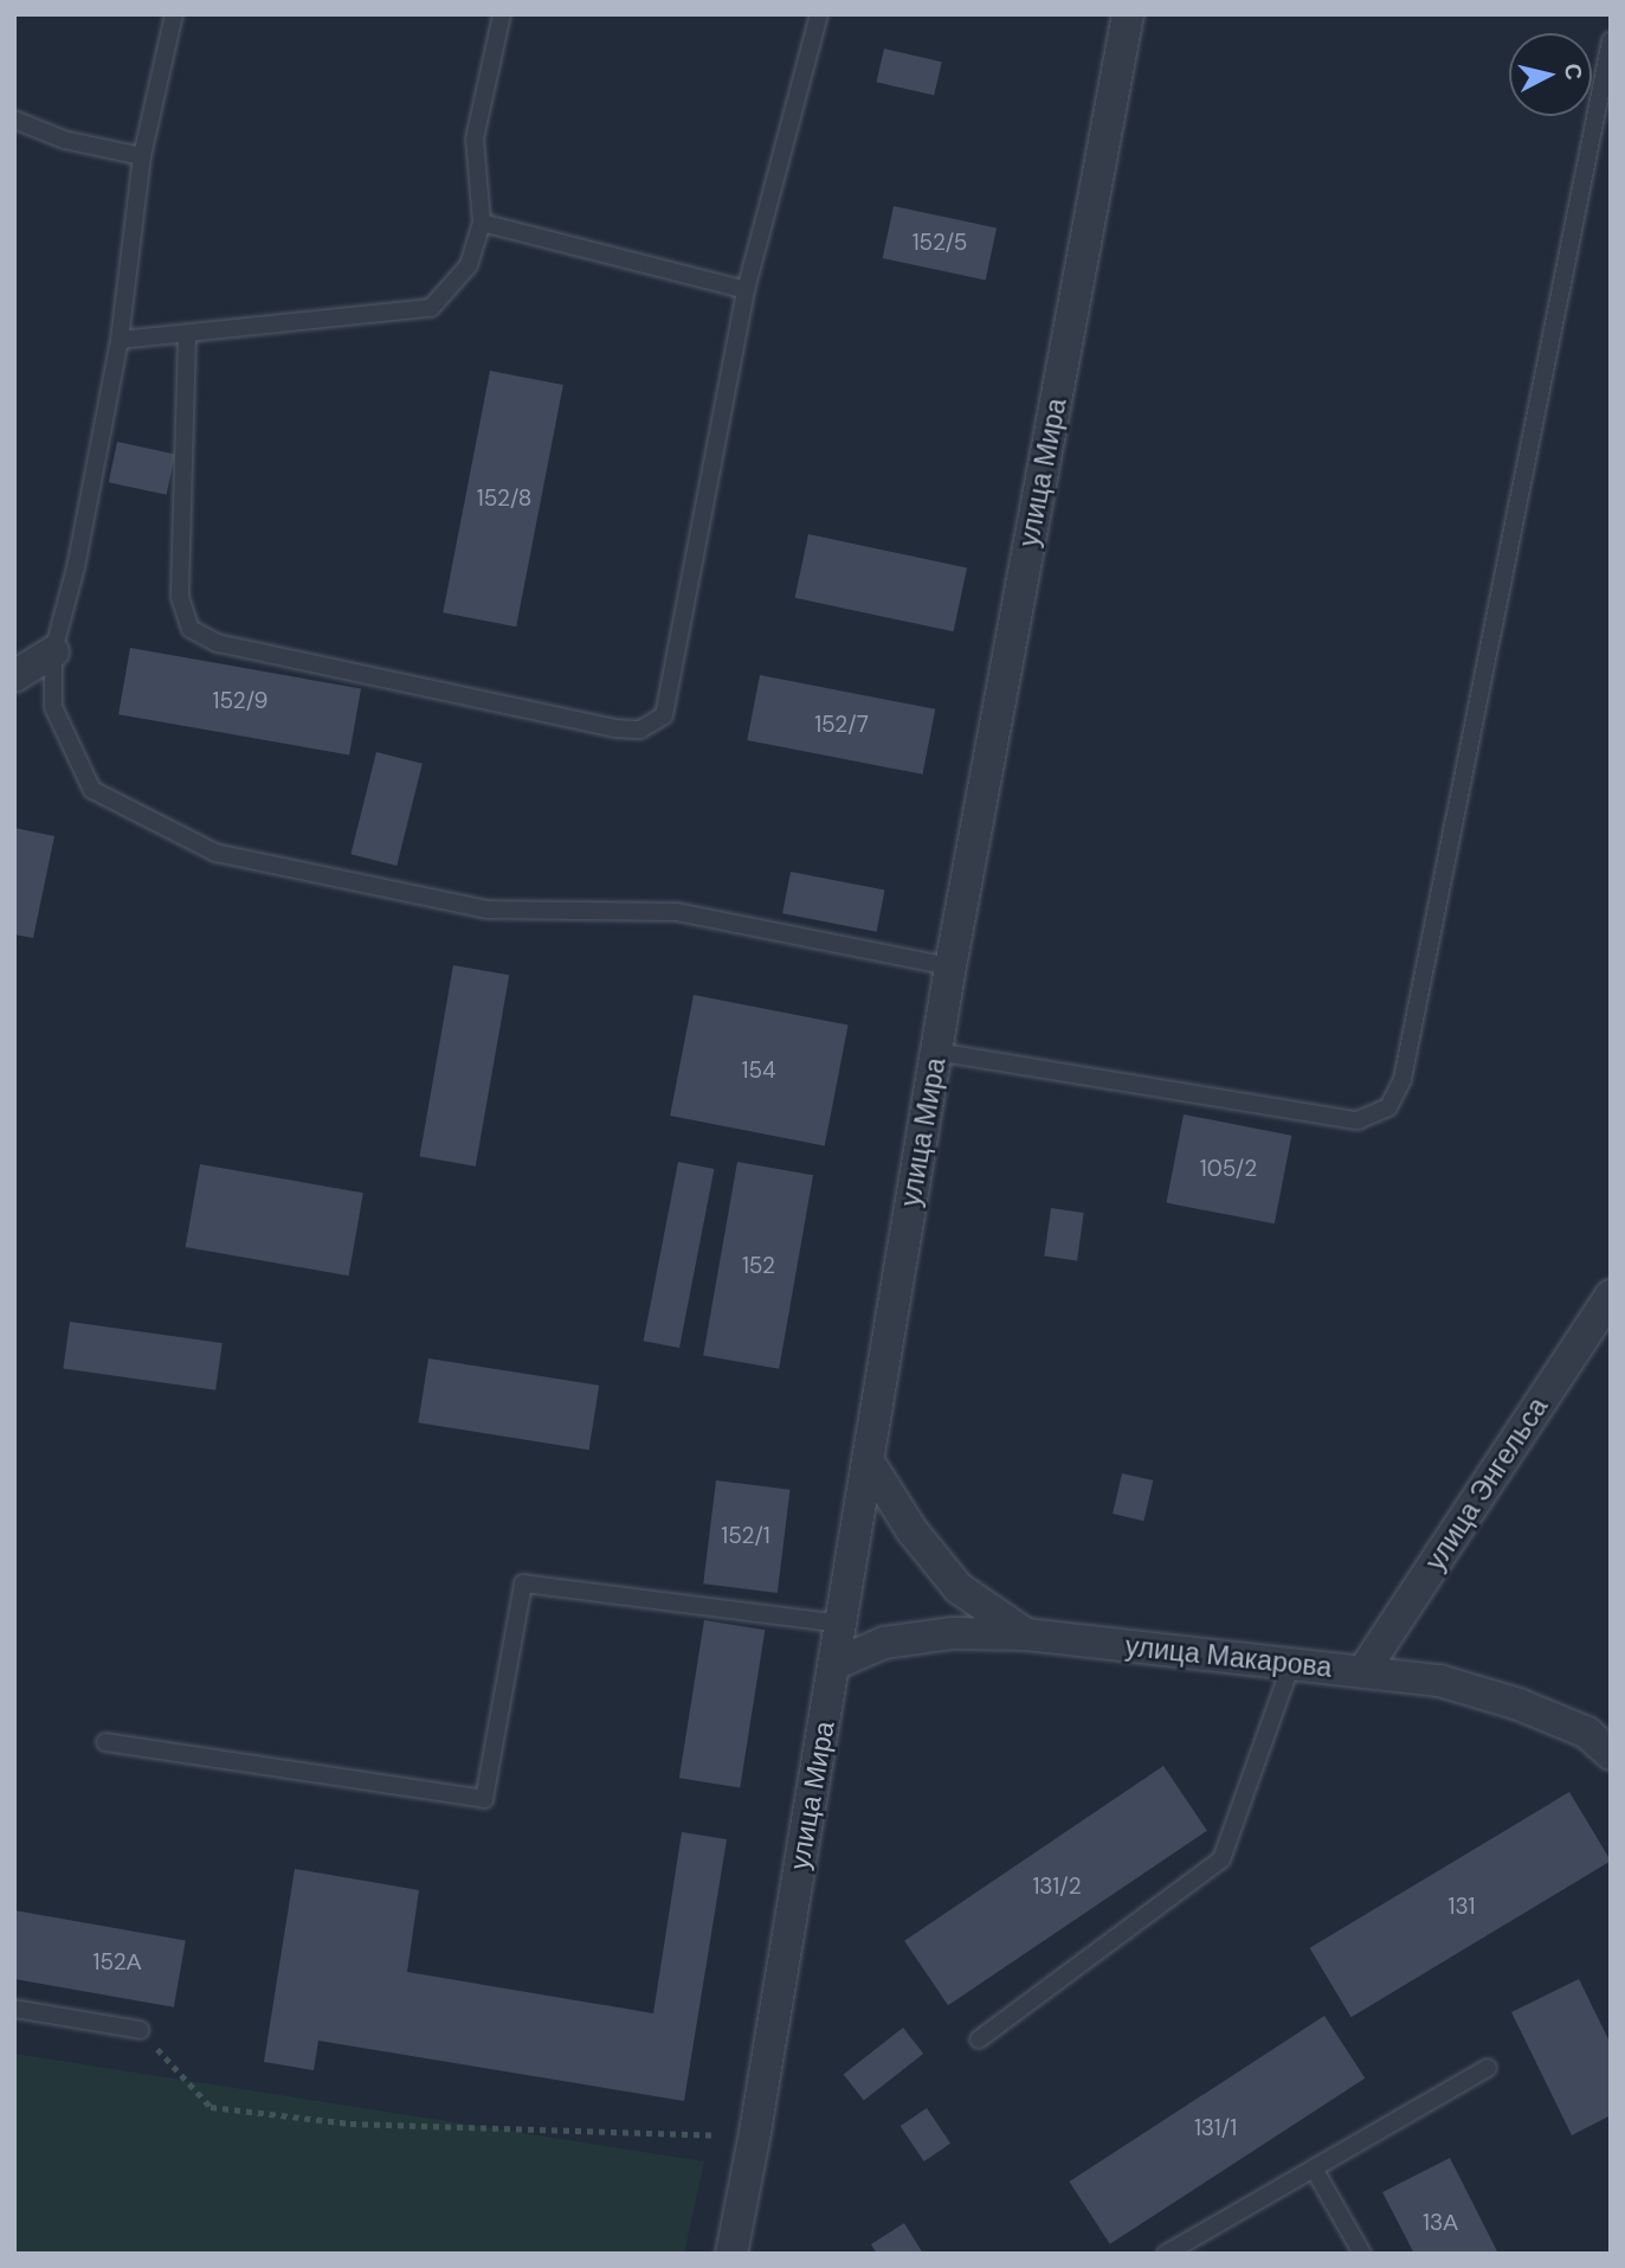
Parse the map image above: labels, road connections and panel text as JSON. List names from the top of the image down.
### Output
{
  "streets": {
    "street": ["улица Мира", "улица Энгельса", "улица Макарова"]
  },
  "crossings": [
    ["улица Мира", "улица Макарова"],
    ["улица Энгельса", "улица Макарова"]
  ],
  "house_numbers": [
    "152/5",
    "152/8",
    "152/9",
    "152/7",
    "154",
    "105/2",
    "152",
    "152/1",
    "131/2",
    "131",
    "152А",
    "131/1",
    "13А"
  ],
  "north": "right"
}
